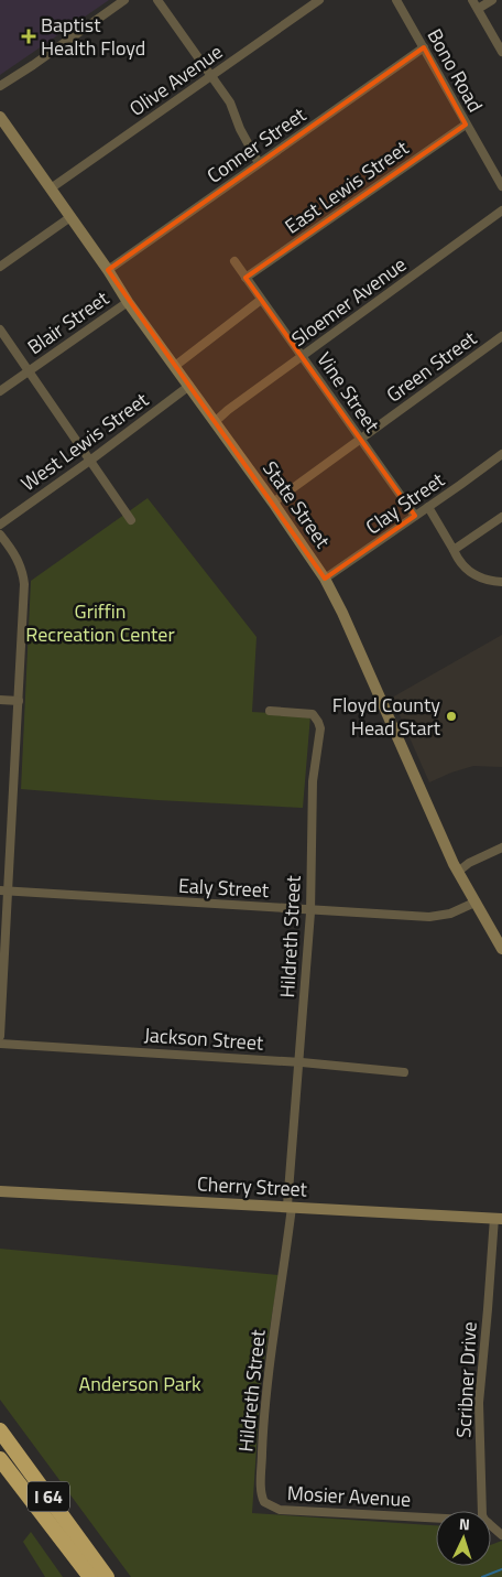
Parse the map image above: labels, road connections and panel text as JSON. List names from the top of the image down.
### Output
{
  "streets": {
    "highway": ["I 64"],
    "main road": ["State Street", "Cherry Street"],
    "street": [
      "Bono Road",
      "Olive Avenue",
      "Conner Street",
      "East Lewis Street",
      "Sloemer Avenue",
      "Blair Street",
      "Green Street",
      "Vine Street",
      "West Lewis Street",
      "Clay Street",
      "Ealy Street",
      "Hildreth Street",
      "Jackson Street",
      "Scribner Drive",
      "Mosier Avenue"
    ]
  },
  "crossings": [
    ["Bono Road", "Conner Street"],
    ["Bono Road", "East Lewis Street"],
    ["Olive Avenue", "State Street"],
    ["Conner Street", "State Street"],
    ["East Lewis Street", "Vine Street"],
    ["Sloemer Avenue", "Vine Street"],
    ["Sloemer Avenue", "State Street"],
    ["Blair Street", "State Street"],
    ["Green Street", "Vine Street"],
    ["Green Street", "State Street"],
    ["Vine Street", "Clay Street"],
    ["West Lewis Street", "State Street"],
    ["Clay Street", "State Street"],
    ["State Street", "Ealy Street"],
    ["Ealy Street", "Hildreth Street"],
    ["Hildreth Street", "Jackson Street"],
    ["Hildreth Street", "Cherry Street"],
    ["Hildreth Street", "Mosier Avenue"],
    ["Cherry Street", "Scribner Drive"]
  ],
  "parks": ["Griffin Recreation Center", "Anderson Park"],
  "places": {
    "health": ["Baptist Health Floyd"],
    "other": ["Floyd County Head Start"]
  },
  "north": "top"
}
